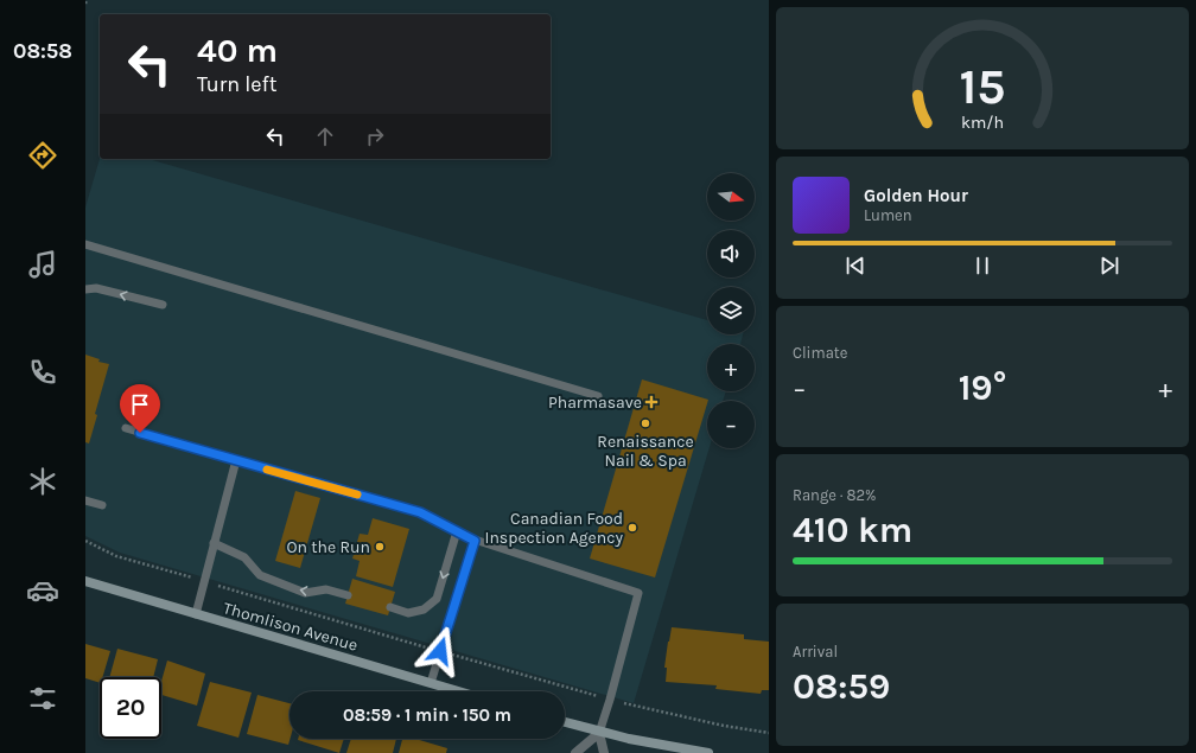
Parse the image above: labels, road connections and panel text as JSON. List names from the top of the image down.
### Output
{
  "streets": {
    "street": ["Thomlison Avenue"]
  },
  "places": {
    "health": ["Pharmasave"],
    "other": ["Renaissance Nail & Spa", "Canadian Food Inspection Agency", "On the Run"]
  },
  "north": "right",
  "page": {
    "tabs": "08:58",
    "turn": ["40 m", "Turn left"],
    "map_buttons": ["+", "−"],
    "song": ["Golden Hour", "Lumen"],
    "tile": [
      "Climate",
      ["Range · 82%", "410 km"],
      ["Arrival", "08:59"]
    ],
    "heat": ["−", "19°", "+"],
    "limit": "20",
    "trip": "08:59 · 1 min · 150 m",
    "gauge": ["15", "km/h"]
  }
}
